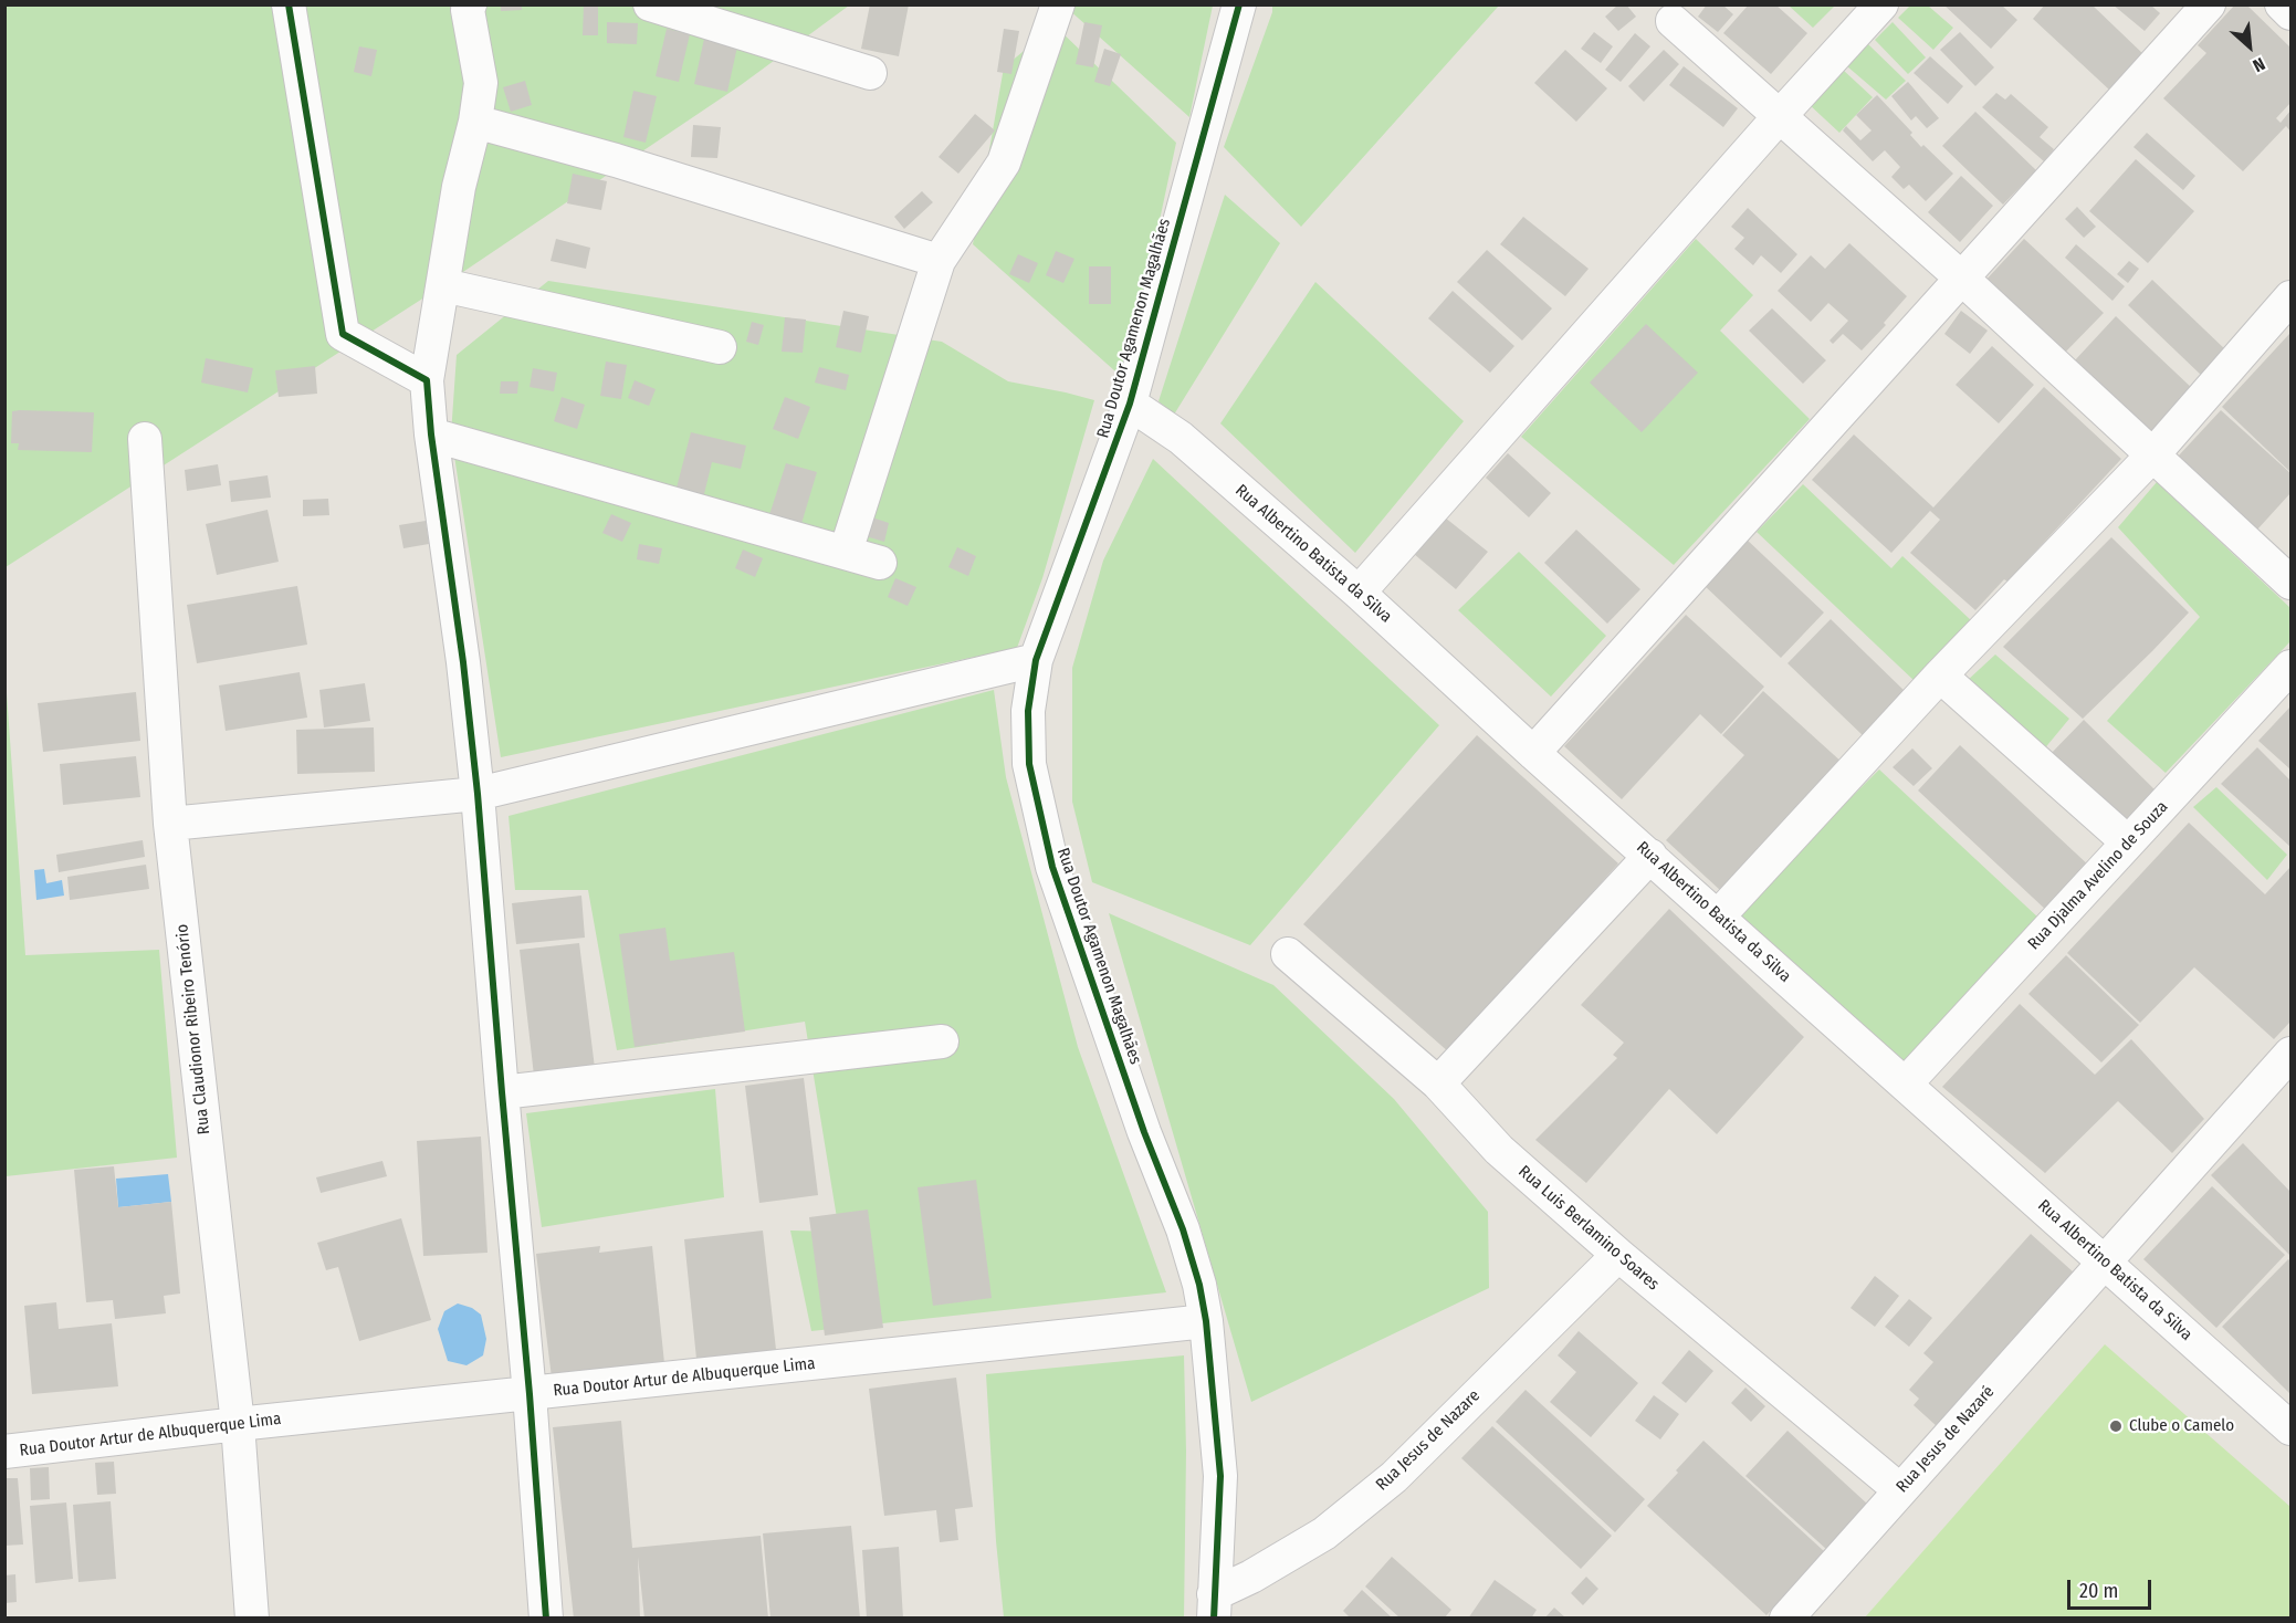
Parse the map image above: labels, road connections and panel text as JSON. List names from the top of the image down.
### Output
{
  "streets": {
    "street": [
      "Rua Doutor Agamenon Magalhães",
      "Rua Albertino Batista da Silva",
      "Rua Djalma Avelino de Souza",
      "Rua Claudionor Ribeiro Tenório",
      "Rua Luis Berlamino Soares",
      "Rua Doutor Artur de Albuquerque Lima",
      "Rua Jesus de Nazaré",
      "Rua Jesus de Nazare"
    ]
  },
  "crossings": [
    ["Rua Doutor Agamenon Magalhães", "Rua Albertino Batista da Silva"],
    ["Rua Doutor Agamenon Magalhães", "Rua Doutor Artur de Albuquerque Lima"],
    ["Rua Doutor Agamenon Magalhães", "Rua Jesus de Nazare"],
    ["Rua Albertino Batista da Silva", "Rua Djalma Avelino de Souza"],
    ["Rua Albertino Batista da Silva", "Rua Jesus de Nazaré"],
    ["Rua Claudionor Ribeiro Tenório", "Rua Doutor Artur de Albuquerque Lima"],
    ["Rua Luis Berlamino Soares", "Rua Jesus de Nazaré"],
    ["Rua Luis Berlamino Soares", "Rua Jesus de Nazare"]
  ],
  "places": ["Clube o Camelo"],
  "scale_bar": "20 m",
  "north": "bottom right"
}
